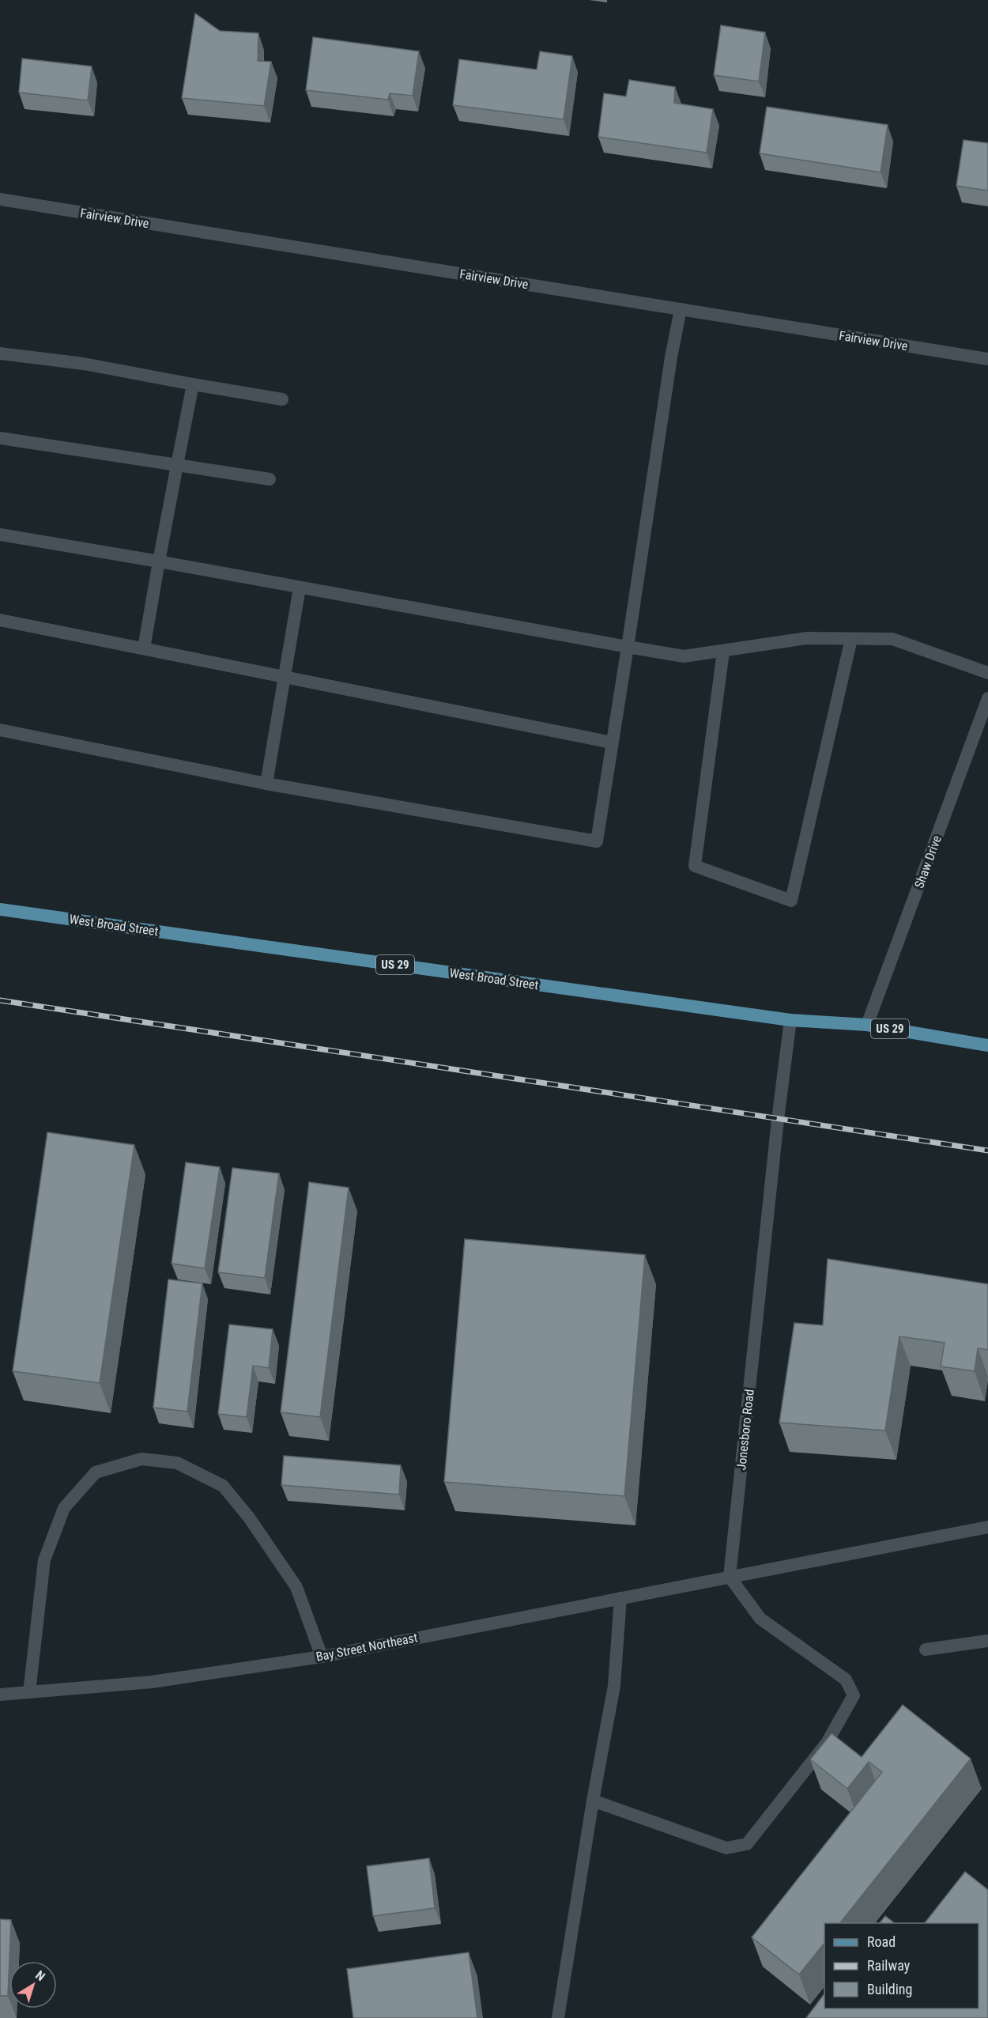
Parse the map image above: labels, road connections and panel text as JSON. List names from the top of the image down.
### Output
{
  "streets": {
    "main road": ["West Broad Street", "US 29"],
    "street": [
      "Fairview Drive",
      "Shaw Drive",
      "Jonesboro Road",
      "Bay Street Northeast"
    ]
  },
  "crossings": [
    ["Shaw Drive", "West Broad Street"],
    ["West Broad Street", "Jonesboro Road"],
    ["Jonesboro Road", "Bay Street Northeast"]
  ],
  "legend": ["Road", "Railway", "Building"],
  "north": "top right"
}
